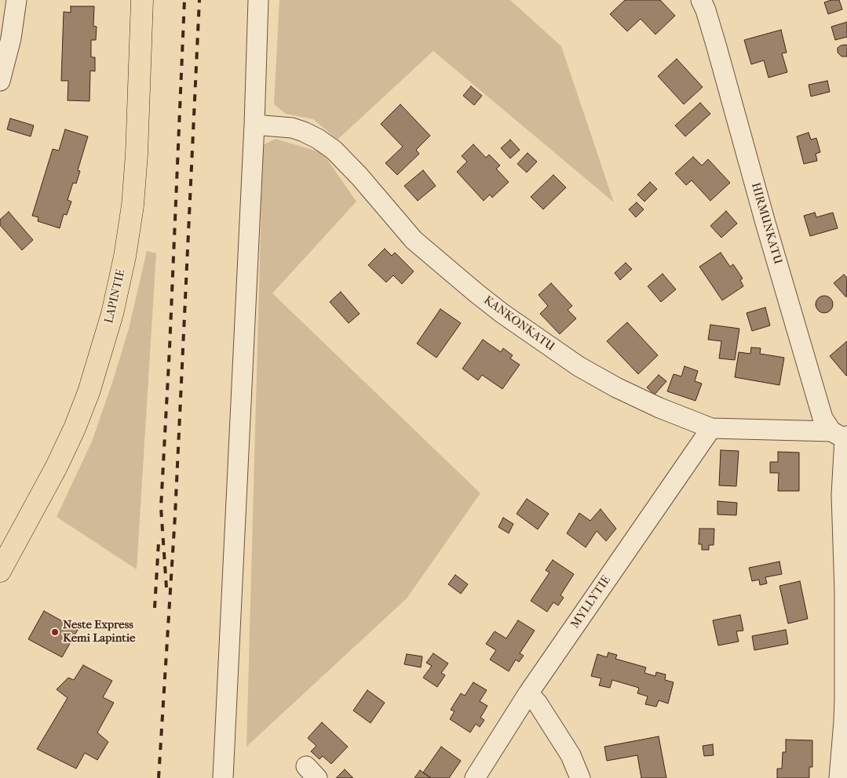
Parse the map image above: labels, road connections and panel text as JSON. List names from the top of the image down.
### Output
{
  "streets": {
    "main road": ["LAPINTIE"],
    "street": ["HIRMUNKATU", "KANKONKATU", "MYLLYTIE"]
  },
  "crossings": [
    ["HIRMUNKATU", "KANKONKATU"],
    ["KANKONKATU", "MYLLYTIE"]
  ],
  "places": ["Neste Express Kemi Lapintie"]
}
